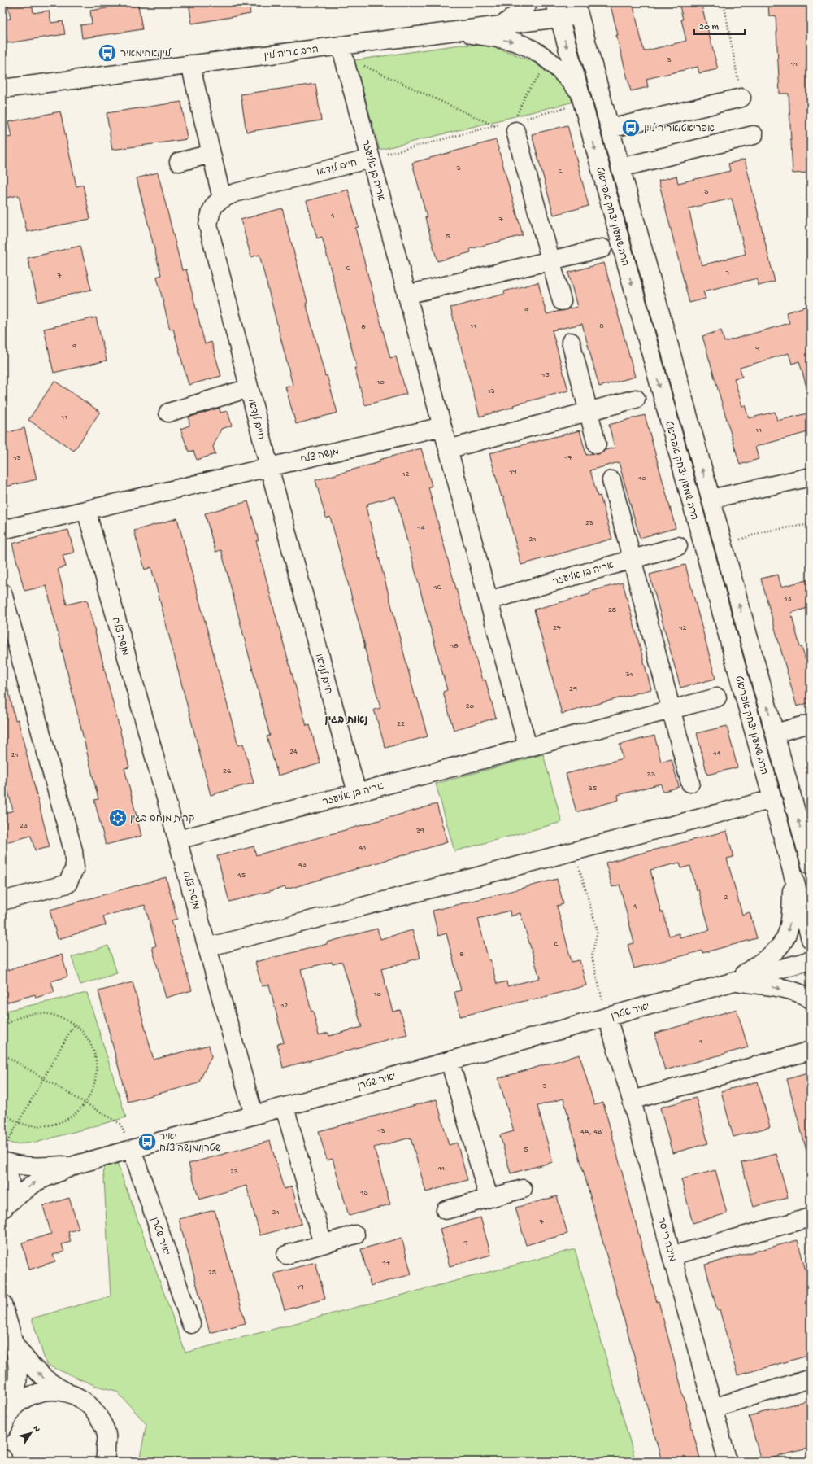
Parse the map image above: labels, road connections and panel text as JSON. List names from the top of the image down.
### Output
{
  "streets": {
    "street": [
      "הרב אריה לוין",
      "חיים לנדאו",
      "אריה בן אליעזר",
      "הרב שמעון יצחק אפריאט",
      "מנשה צלח",
      "יאיר שטרן",
      "מיכה רייסר"
    ]
  },
  "crossings": [
    ["הרב אריה לוין", "אריה בן אליעזר"],
    ["הרב אריה לוין", "הרב שמעון יצחק אפריאט"],
    ["חיים לנדאו", "אריה בן אליעזר"],
    ["חיים לנדאו", "מנשה צלח"],
    ["אריה בן אליעזר", "מנשה צלח"],
    ["מנשה צלח", "יאיר שטרן"],
    ["יאיר שטרן", "מיכה רייסר"]
  ],
  "districts": ["נאות בגין"],
  "places": {
    "bus stop": ["לוין/אחימאיר", "אפריאט/אריה לוין", "יאיר שטרן/מנשה צלח"],
    "synagogue": ["קרית מנחם בגין"]
  },
  "house_numbers": [
    "3",
    "11",
    "3",
    "6",
    "5",
    "4",
    "7",
    "5",
    "6",
    "7",
    "7",
    "9",
    "11",
    "8",
    "8",
    "9",
    "9",
    "15",
    "10",
    "13",
    "11",
    "11",
    "13",
    "17",
    "19",
    "12",
    "10",
    "23",
    "14",
    "21",
    "16",
    "13",
    "25",
    "27",
    "12",
    "18",
    "31",
    "29",
    "20",
    "22",
    "24",
    "14",
    "21",
    "26",
    "33",
    "35",
    "23",
    "39",
    "41",
    "43",
    "45",
    "2",
    "4",
    "6",
    "8",
    "10",
    "12",
    "1",
    "3",
    "13",
    "4A, 4B",
    "5",
    "11",
    "23",
    "15",
    "21",
    "7",
    "9",
    "17",
    "25",
    "19"
  ],
  "scale_bar": "20 m",
  "north": "top right"
}
